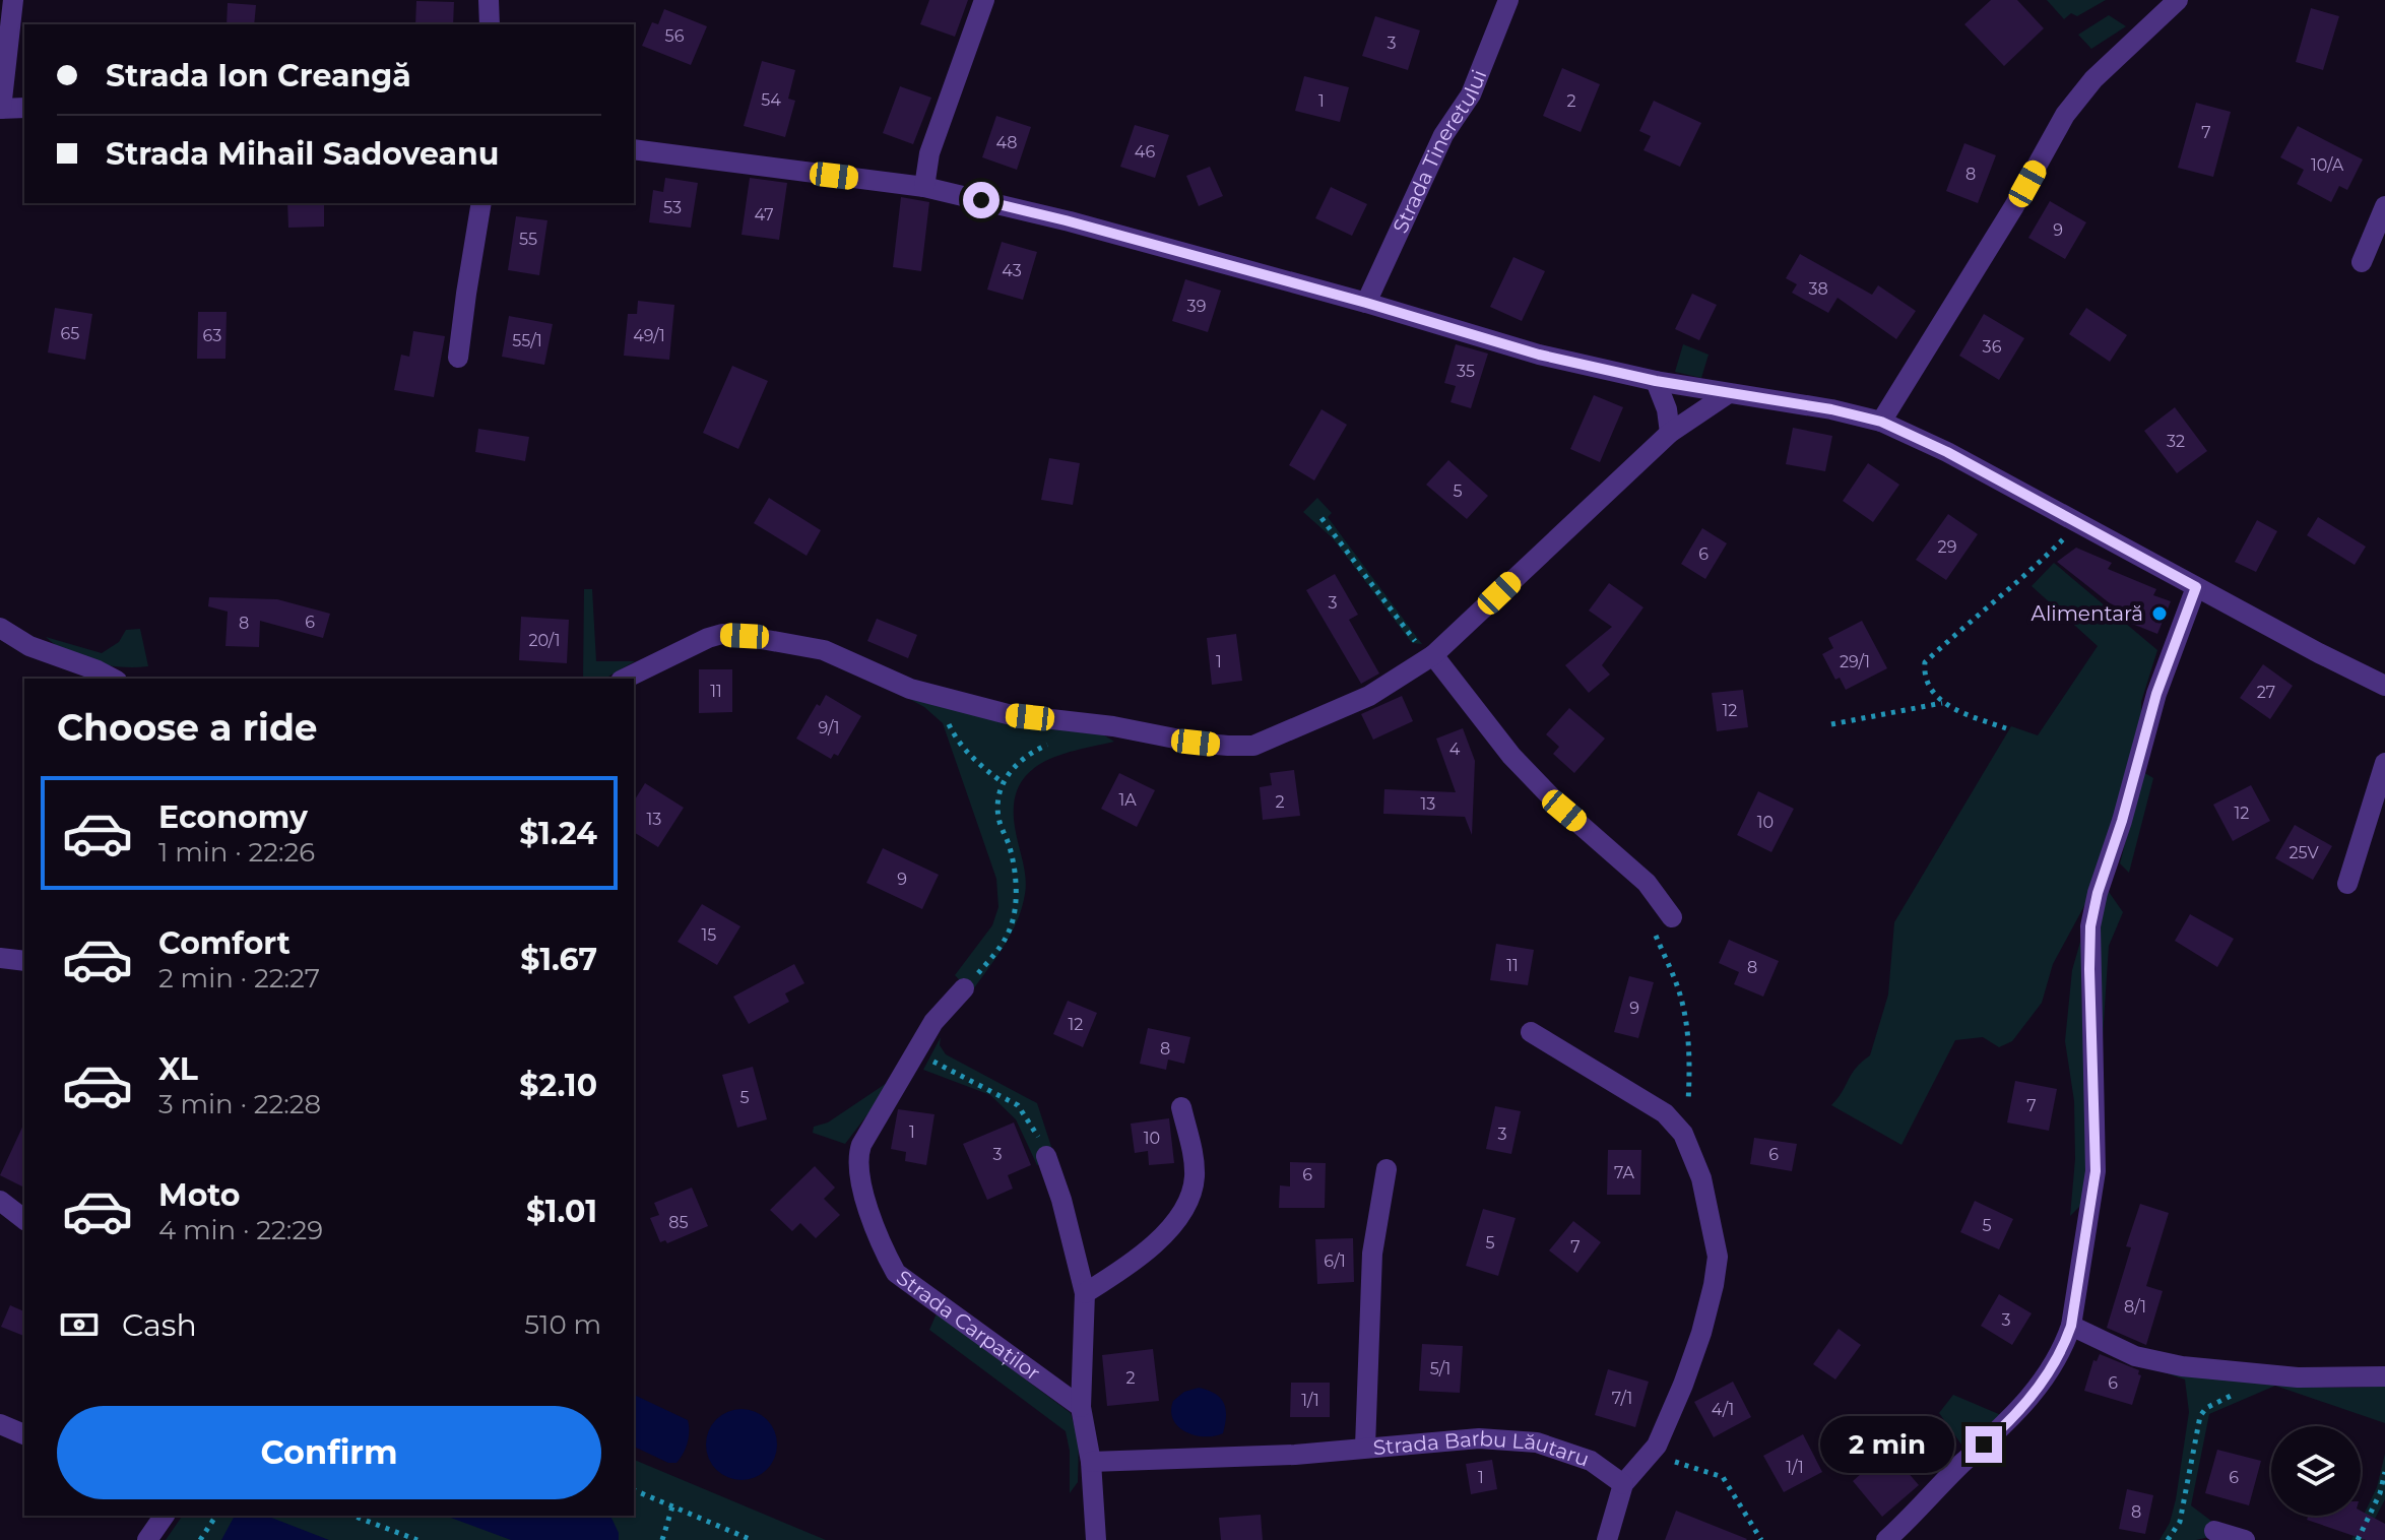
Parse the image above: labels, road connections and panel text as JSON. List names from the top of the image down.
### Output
{
  "streets": {
    "street": ["Strada Tineretului", "Strada Carpaților", "Strada Barbu Lăutaru"]
  },
  "places": ["Alimentară"],
  "house_numbers": [
    "56",
    "3",
    "54",
    "1",
    "2",
    "7",
    "48",
    "46",
    "10/A",
    "8",
    "53",
    "47",
    "9",
    "55",
    "43",
    "38",
    "39",
    "65",
    "63",
    "49/1",
    "55/1",
    "36",
    "35",
    "32",
    "5",
    "29",
    "6",
    "3",
    "6",
    "8",
    "20/1",
    "1",
    "29/1",
    "11",
    "27",
    "12",
    "9/1",
    "4",
    "1A",
    "2",
    "13",
    "12",
    "13",
    "10",
    "25V",
    "9",
    "15",
    "11",
    "8",
    "9",
    "12",
    "8",
    "5",
    "7",
    "1",
    "3",
    "10",
    "3",
    "6",
    "7A",
    "6",
    "85",
    "5",
    "5",
    "7",
    "6/1",
    "8/1",
    "3",
    "5/1",
    "2",
    "6",
    "7/1",
    "1/1",
    "4/1",
    "1/1",
    "1",
    "6",
    "8"
  ],
  "page": {
    "banner": ["Strada Ion Creangă", "Strada Mihail Sadoveanu"],
    "heading": "Choose a ride",
    "list": [
      {
        "name": "Economy",
        "note": "1 min · 22:26",
        "value": "$1.24"
      },
      {
        "name": "Comfort",
        "note": "2 min · 22:27",
        "value": "$1.67"
      },
      {
        "name": "XL",
        "note": "3 min · 22:28",
        "value": "$2.10"
      },
      {
        "name": "Moto",
        "note": "4 min · 22:29",
        "value": "$1.01"
      }
    ],
    "pay": ["Cash", "510 m"],
    "buttons": "Confirm",
    "bubble": "2 min"
  }
}
